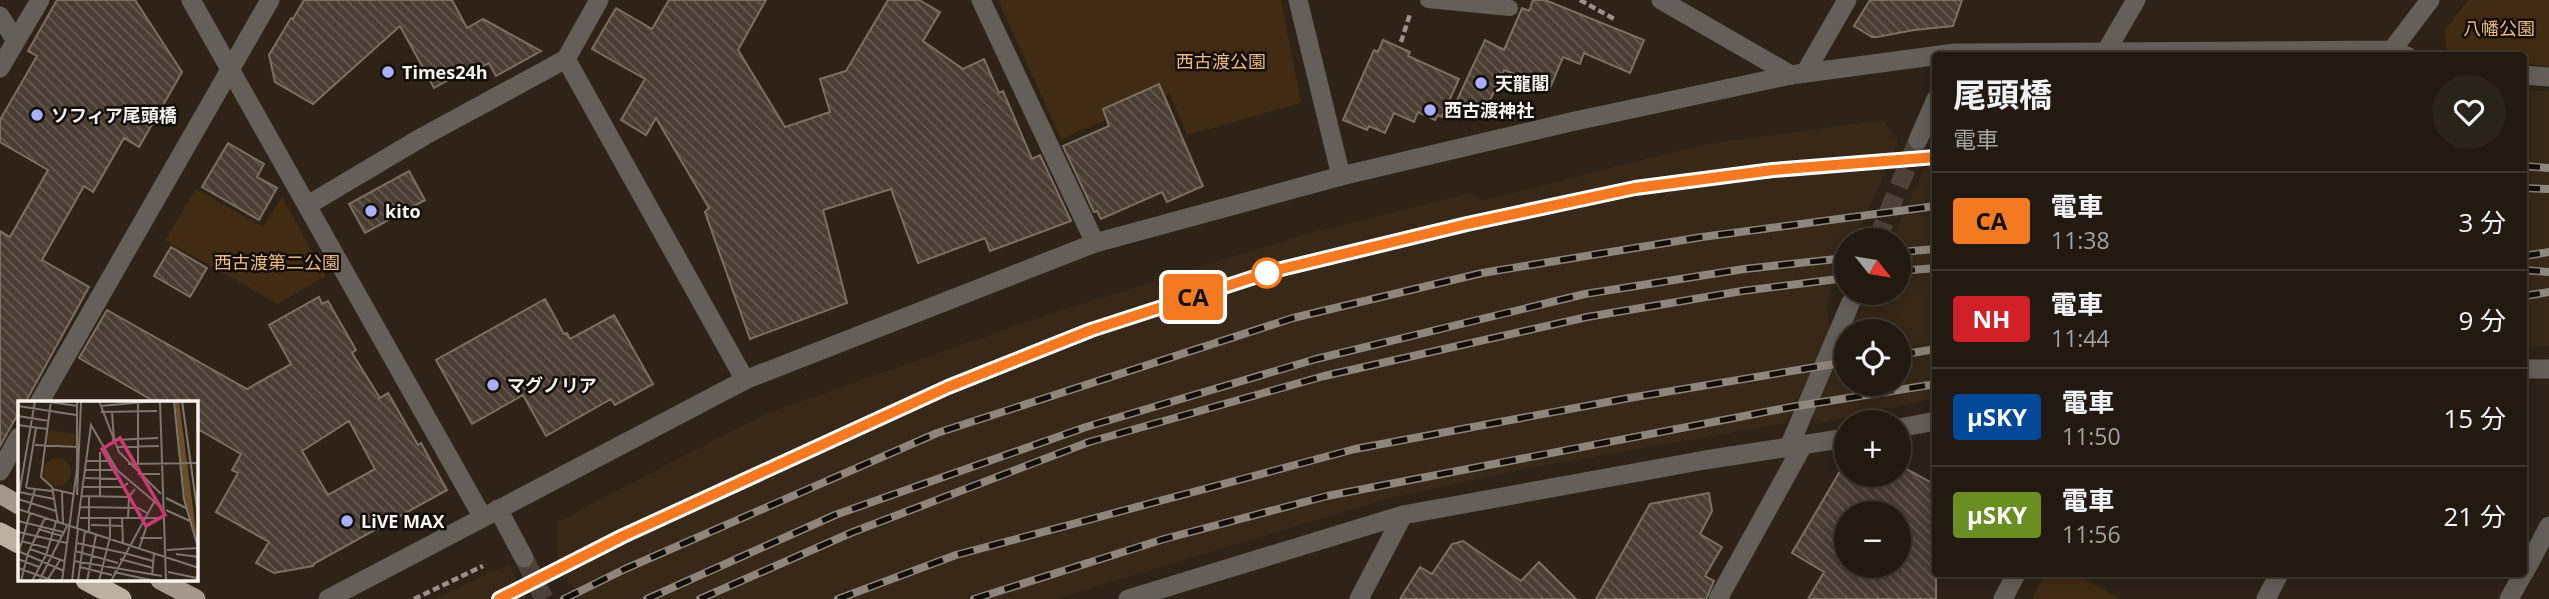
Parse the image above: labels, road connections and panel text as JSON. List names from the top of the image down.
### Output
{
  "parks": ["八幡公園", "西古渡公園", "西古渡第二公園"],
  "places": [
    "Times24h",
    "天龍閣",
    "西古渡神社",
    "ソフィア尾頭橋",
    "kito",
    "マグノリア",
    "LiVE MAX"
  ],
  "north": "bottom right",
  "page": {
    "on_map": "CA",
    "heading": ["尾頭橋", "電車"],
    "list": [
      {
        "mark": "CA",
        "name": "電車",
        "note": "11:38",
        "value": "3 分"
      },
      {
        "mark": "NH",
        "name": "電車",
        "note": "11:44",
        "value": "9 分"
      },
      {
        "mark": "μSKY",
        "name": "電車",
        "note": "11:50",
        "value": "15 分"
      },
      {
        "mark": "μSKY",
        "name": "電車",
        "note": "11:56",
        "value": "21 分"
      }
    ],
    "map_buttons": ["+", "−"]
  }
}
